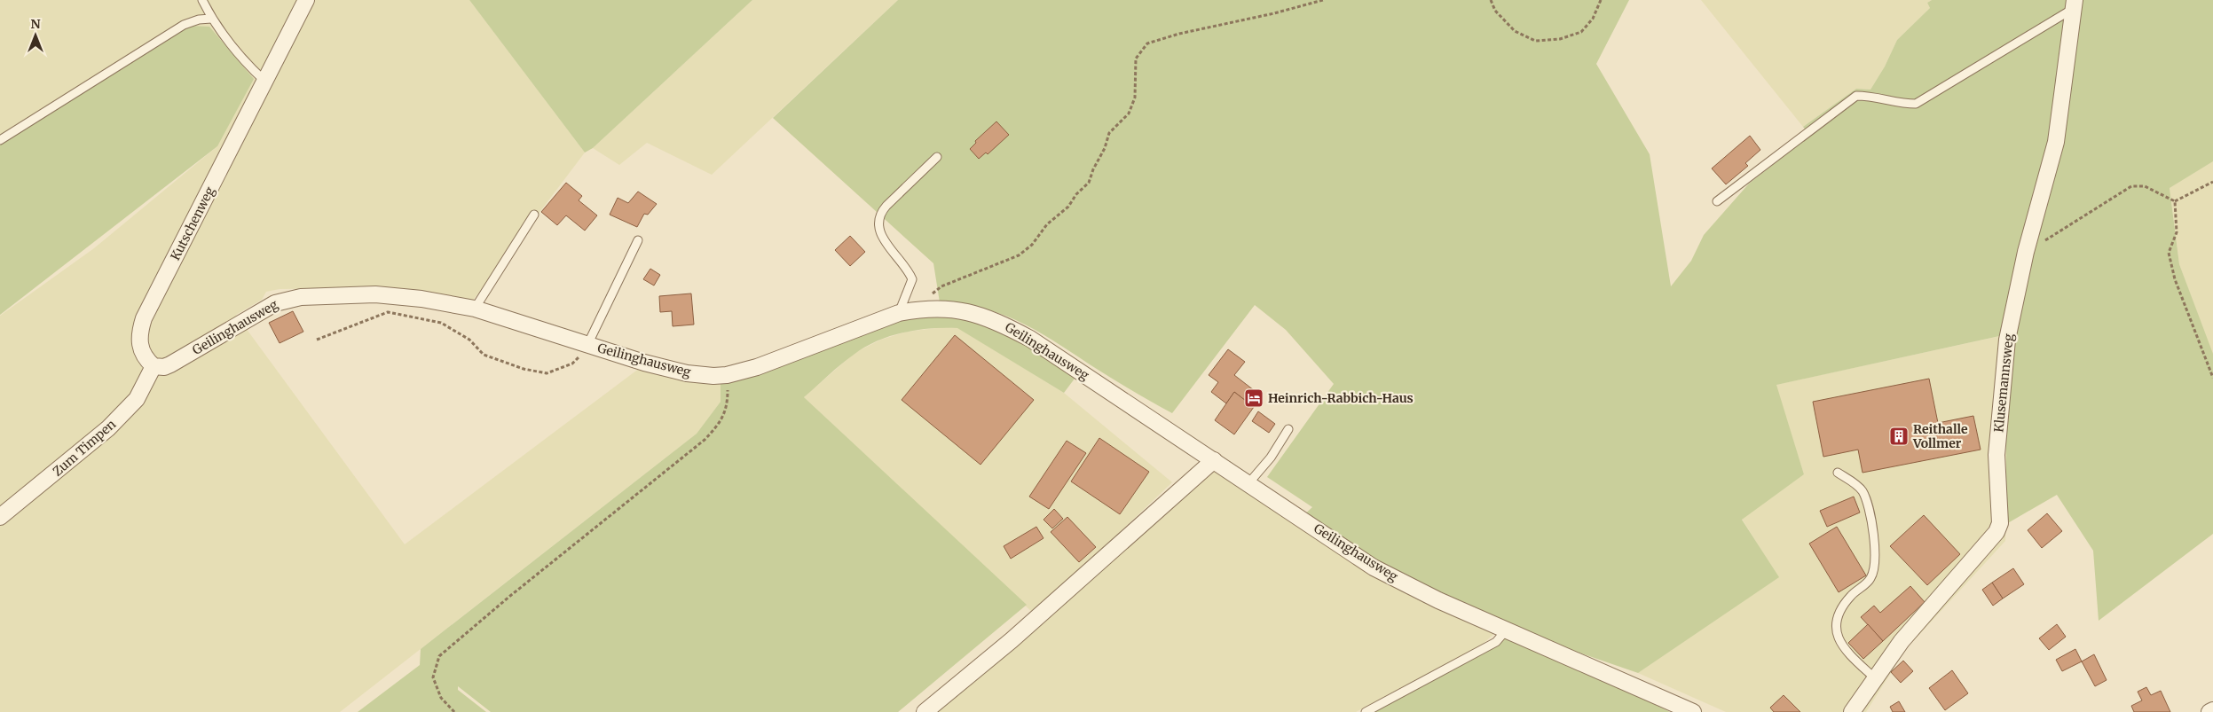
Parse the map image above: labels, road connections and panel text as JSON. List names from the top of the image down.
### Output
{
  "streets": {
    "street": [
      "Kutschenweg",
      "Geilinghausweg",
      "Klusemannsweg",
      "Zum Timpen"
    ]
  },
  "crossings": [
    ["Kutschenweg", "Geilinghausweg"],
    ["Kutschenweg", "Zum Timpen"],
    ["Geilinghausweg", "Zum Timpen"]
  ],
  "places": {
    "hotel": ["Heinrich-Rabbich-Haus"],
    "building": ["Reithalle Vollmer"]
  },
  "north": "top"
}
